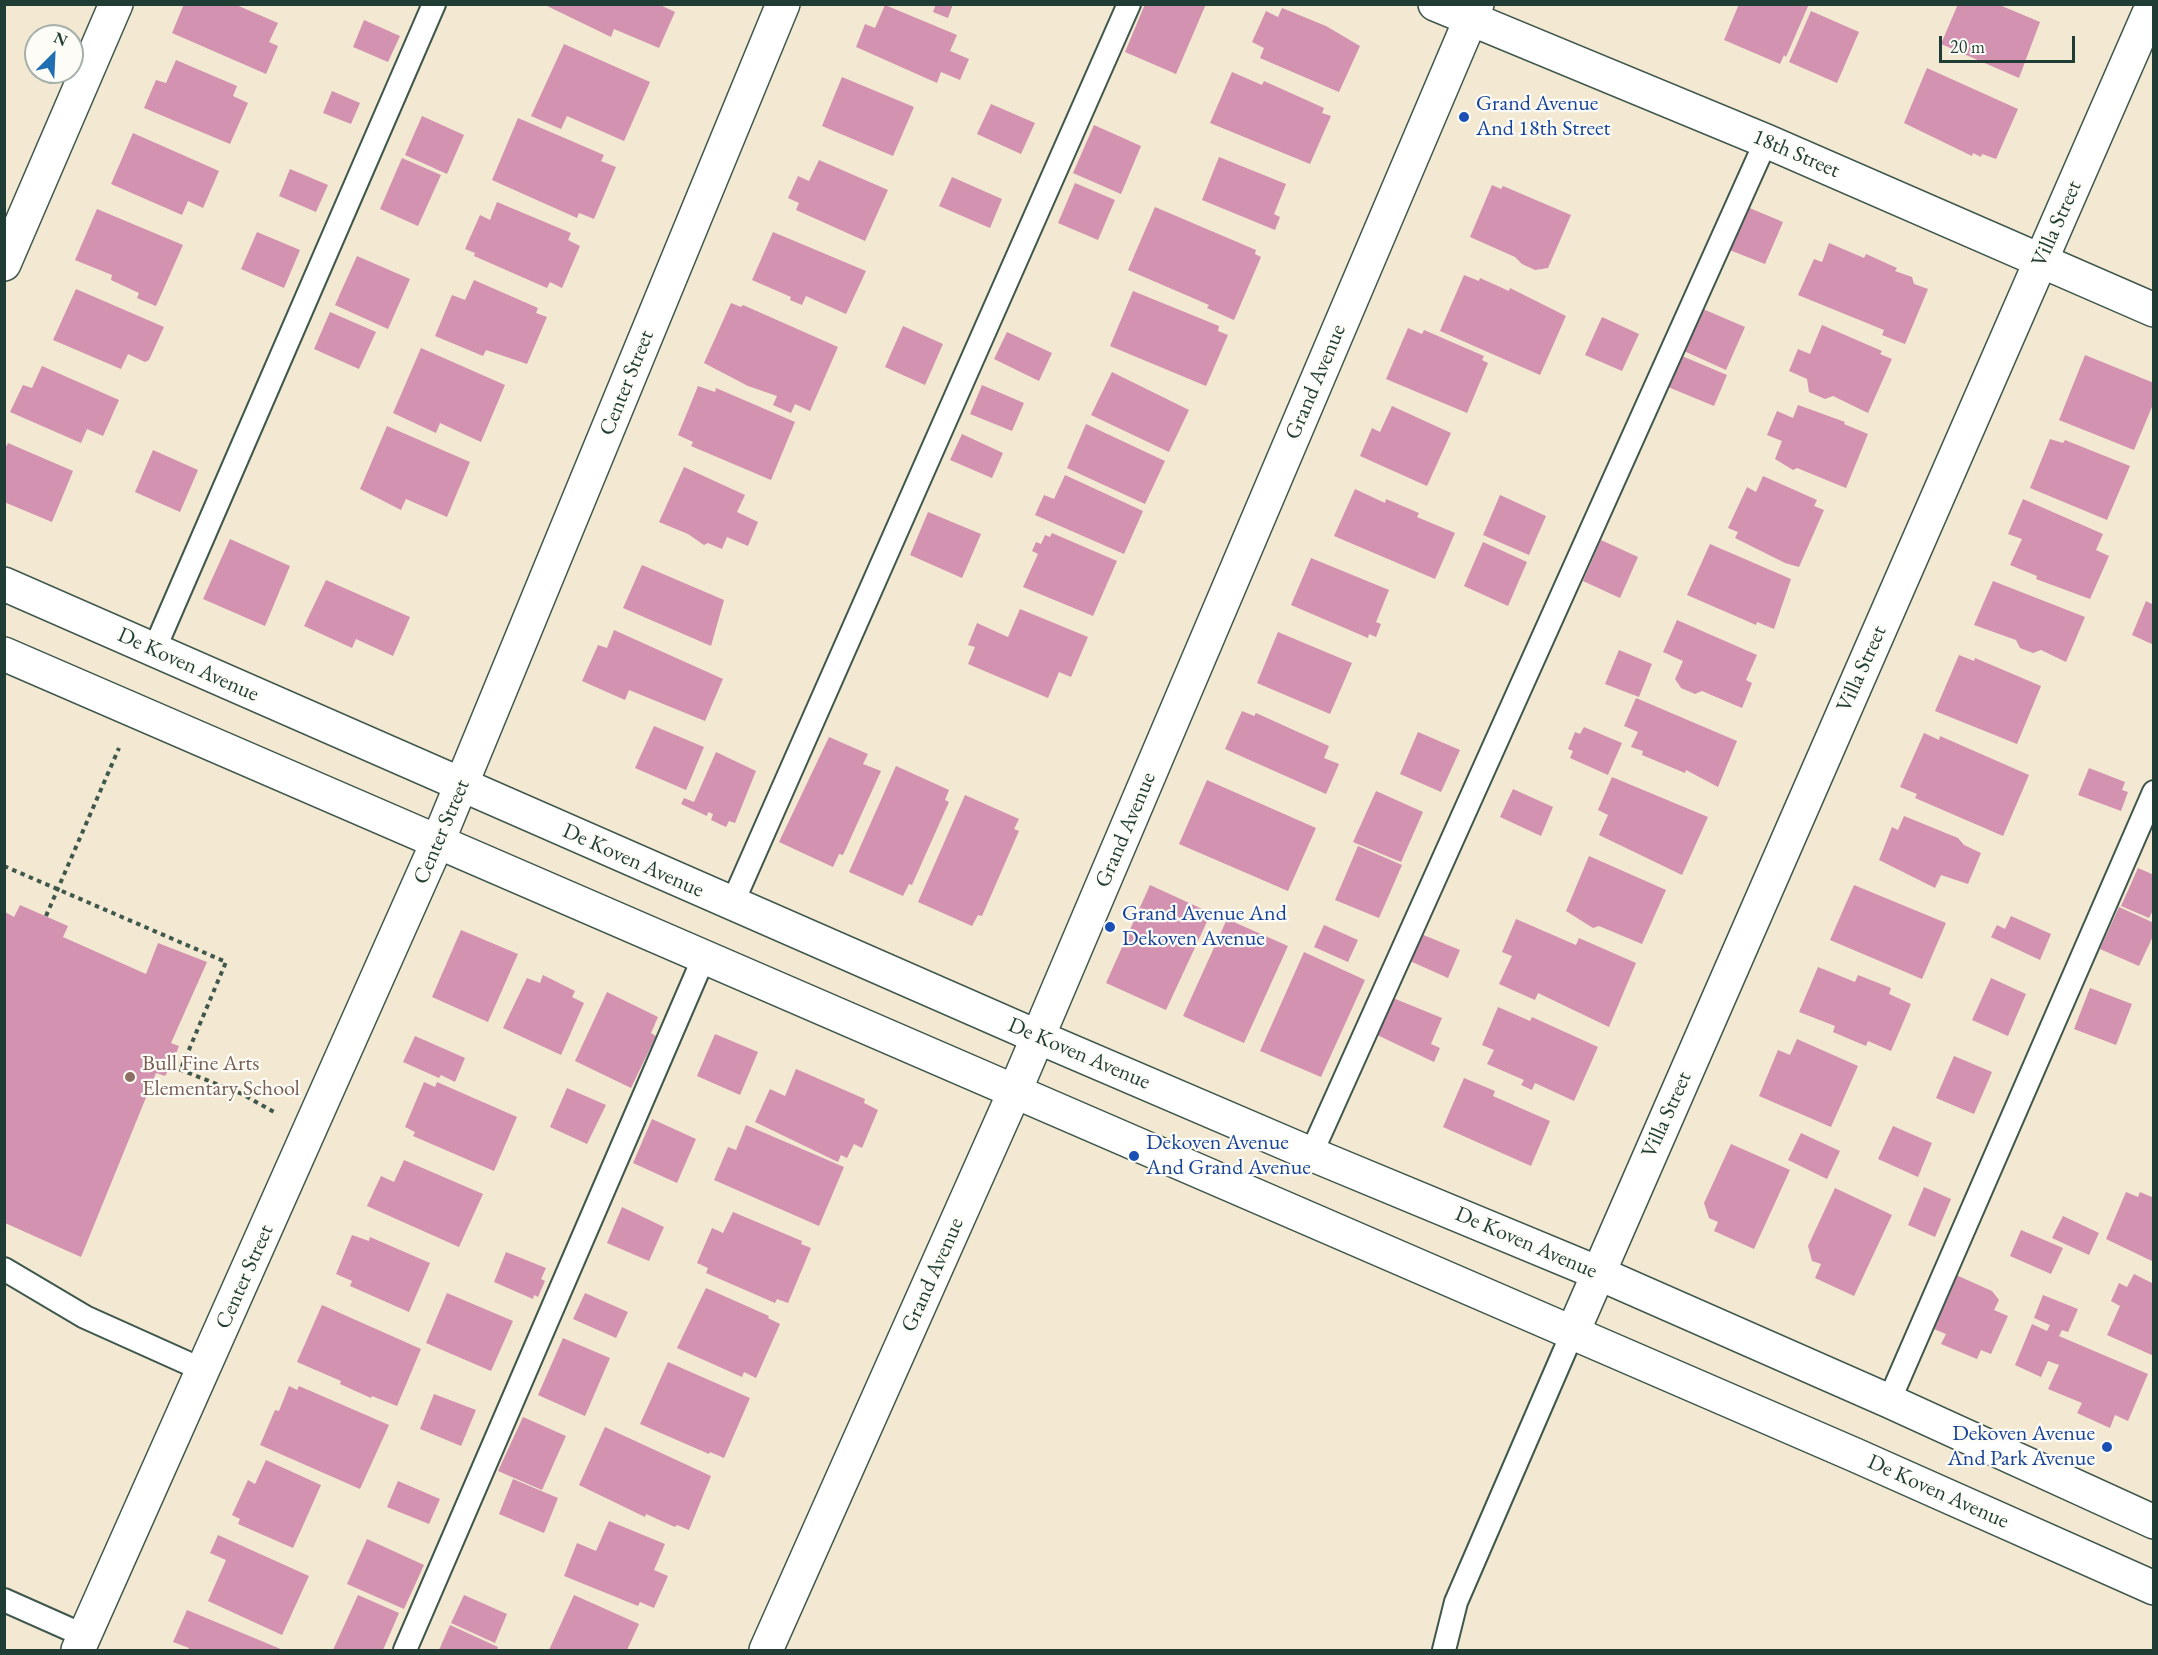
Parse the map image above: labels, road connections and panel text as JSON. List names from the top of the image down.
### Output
{
  "streets": {
    "street": [
      "18th Street",
      "Villa Street",
      "Grand Avenue",
      "Center Street",
      "De Koven Avenue"
    ]
  },
  "crossings": [
    ["18th Street", "Villa Street"],
    ["18th Street", "Grand Avenue"],
    ["Villa Street", "De Koven Avenue"],
    ["Grand Avenue", "De Koven Avenue"],
    ["Center Street", "De Koven Avenue"]
  ],
  "places": [
    "Grand Avenue And 18th Street",
    "Grand Avenue And Dekoven Avenue",
    "Bull Fine Arts Elementary School",
    "Dekoven Avenue And Grand Avenue",
    "Dekoven Avenue And Park Avenue"
  ],
  "scale_bar": "20 m",
  "north": "top right"
}
